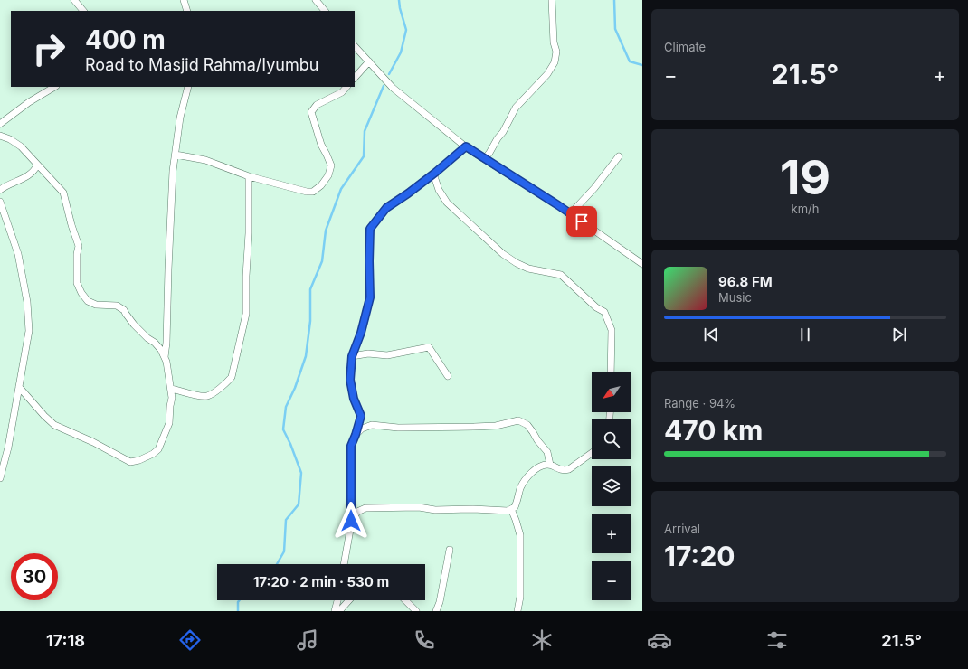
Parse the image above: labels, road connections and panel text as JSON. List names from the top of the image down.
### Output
{
  "north": "bottom left",
  "page": {
    "tile": [
      "Climate",
      ["19", "km/h"],
      ["Range · 94%", "470 km"],
      ["Arrival", "17:20"]
    ],
    "turn": ["400 m", "Road to Masjid Rahma/Iyumbu"],
    "heat": ["−", "21.5°", "+"],
    "song": ["96.8 FM", "Music"],
    "map_buttons": ["+", "−"],
    "limit": "30",
    "trip": "17:20 · 2 min · 530 m",
    "tabs": ["17:18", "21.5°"]
  }
}
